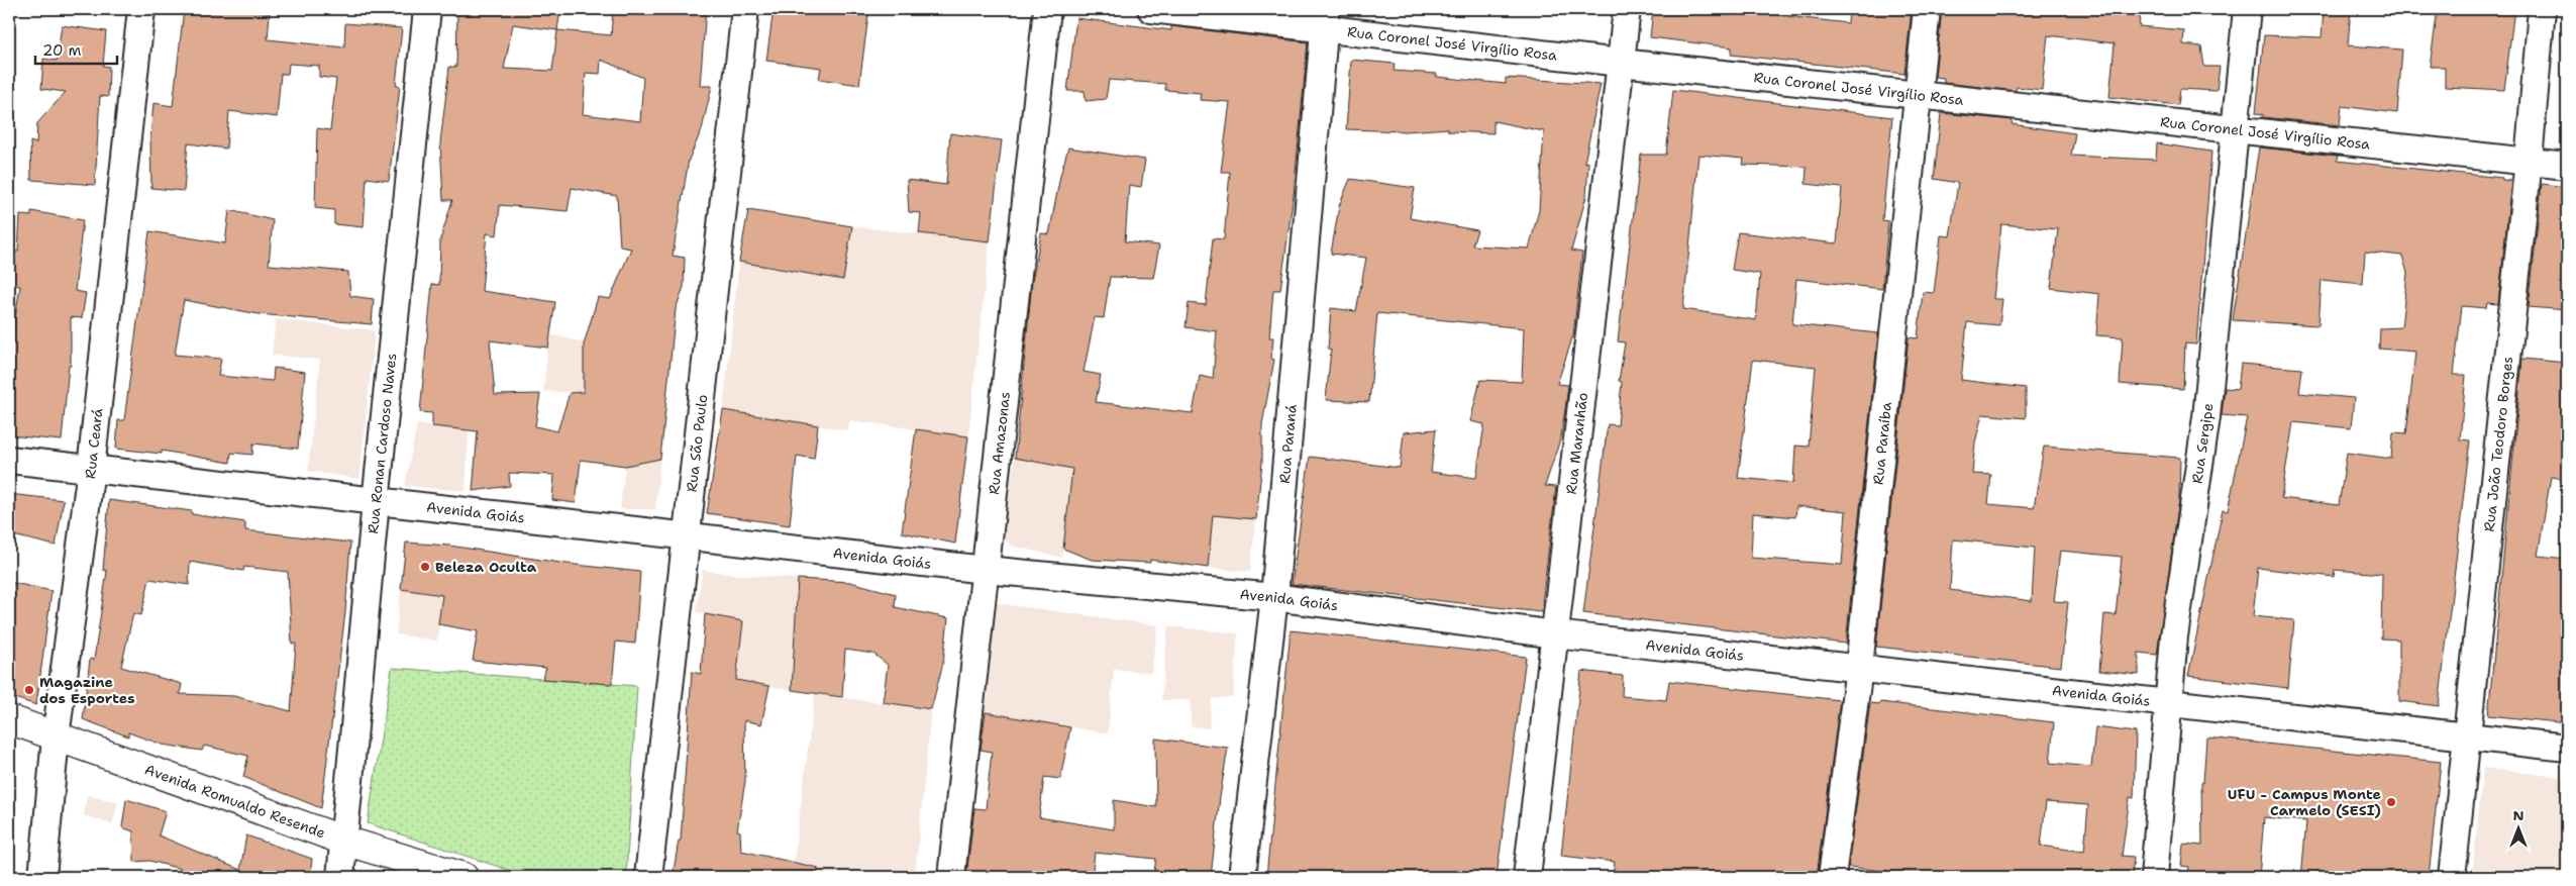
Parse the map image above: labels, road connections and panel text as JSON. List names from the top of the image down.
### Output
{
  "streets": {
    "street": [
      "Rua Coronel José Virgílio Rosa",
      "Rua Ronan Cardoso Naves",
      "Rua Amazonas",
      "Rua Ceará",
      "Rua São Paulo",
      "Rua Paraná",
      "Rua Maranhão",
      "Rua Paraíba",
      "Rua Sergipe",
      "Rua João Teodoro Borges",
      "Avenida Goiás",
      "Avenida Romualdo Resende"
    ]
  },
  "crossings": [
    ["Rua Coronel José Virgílio Rosa", "Rua Paraná"],
    ["Rua Coronel José Virgílio Rosa", "Rua Maranhão"],
    ["Rua Coronel José Virgílio Rosa", "Rua Paraíba"],
    ["Rua Coronel José Virgílio Rosa", "Rua Sergipe"],
    ["Rua Coronel José Virgílio Rosa", "Rua João Teodoro Borges"],
    ["Rua Ronan Cardoso Naves", "Avenida Goiás"],
    ["Rua Ronan Cardoso Naves", "Avenida Romualdo Resende"],
    ["Rua Amazonas", "Avenida Goiás"],
    ["Rua Ceará", "Avenida Goiás"],
    ["Rua Ceará", "Avenida Romualdo Resende"],
    ["Rua São Paulo", "Avenida Goiás"],
    ["Rua Paraná", "Avenida Goiás"],
    ["Rua Maranhão", "Avenida Goiás"],
    ["Rua Paraíba", "Avenida Goiás"],
    ["Rua Sergipe", "Avenida Goiás"],
    ["Rua João Teodoro Borges", "Avenida Goiás"]
  ],
  "places": ["Beleza Oculta", "Magazine dos Esportes", "UFU - Campus Monte Carmelo (SESI)"],
  "scale_bar": "20 m",
  "north": "top"
}
